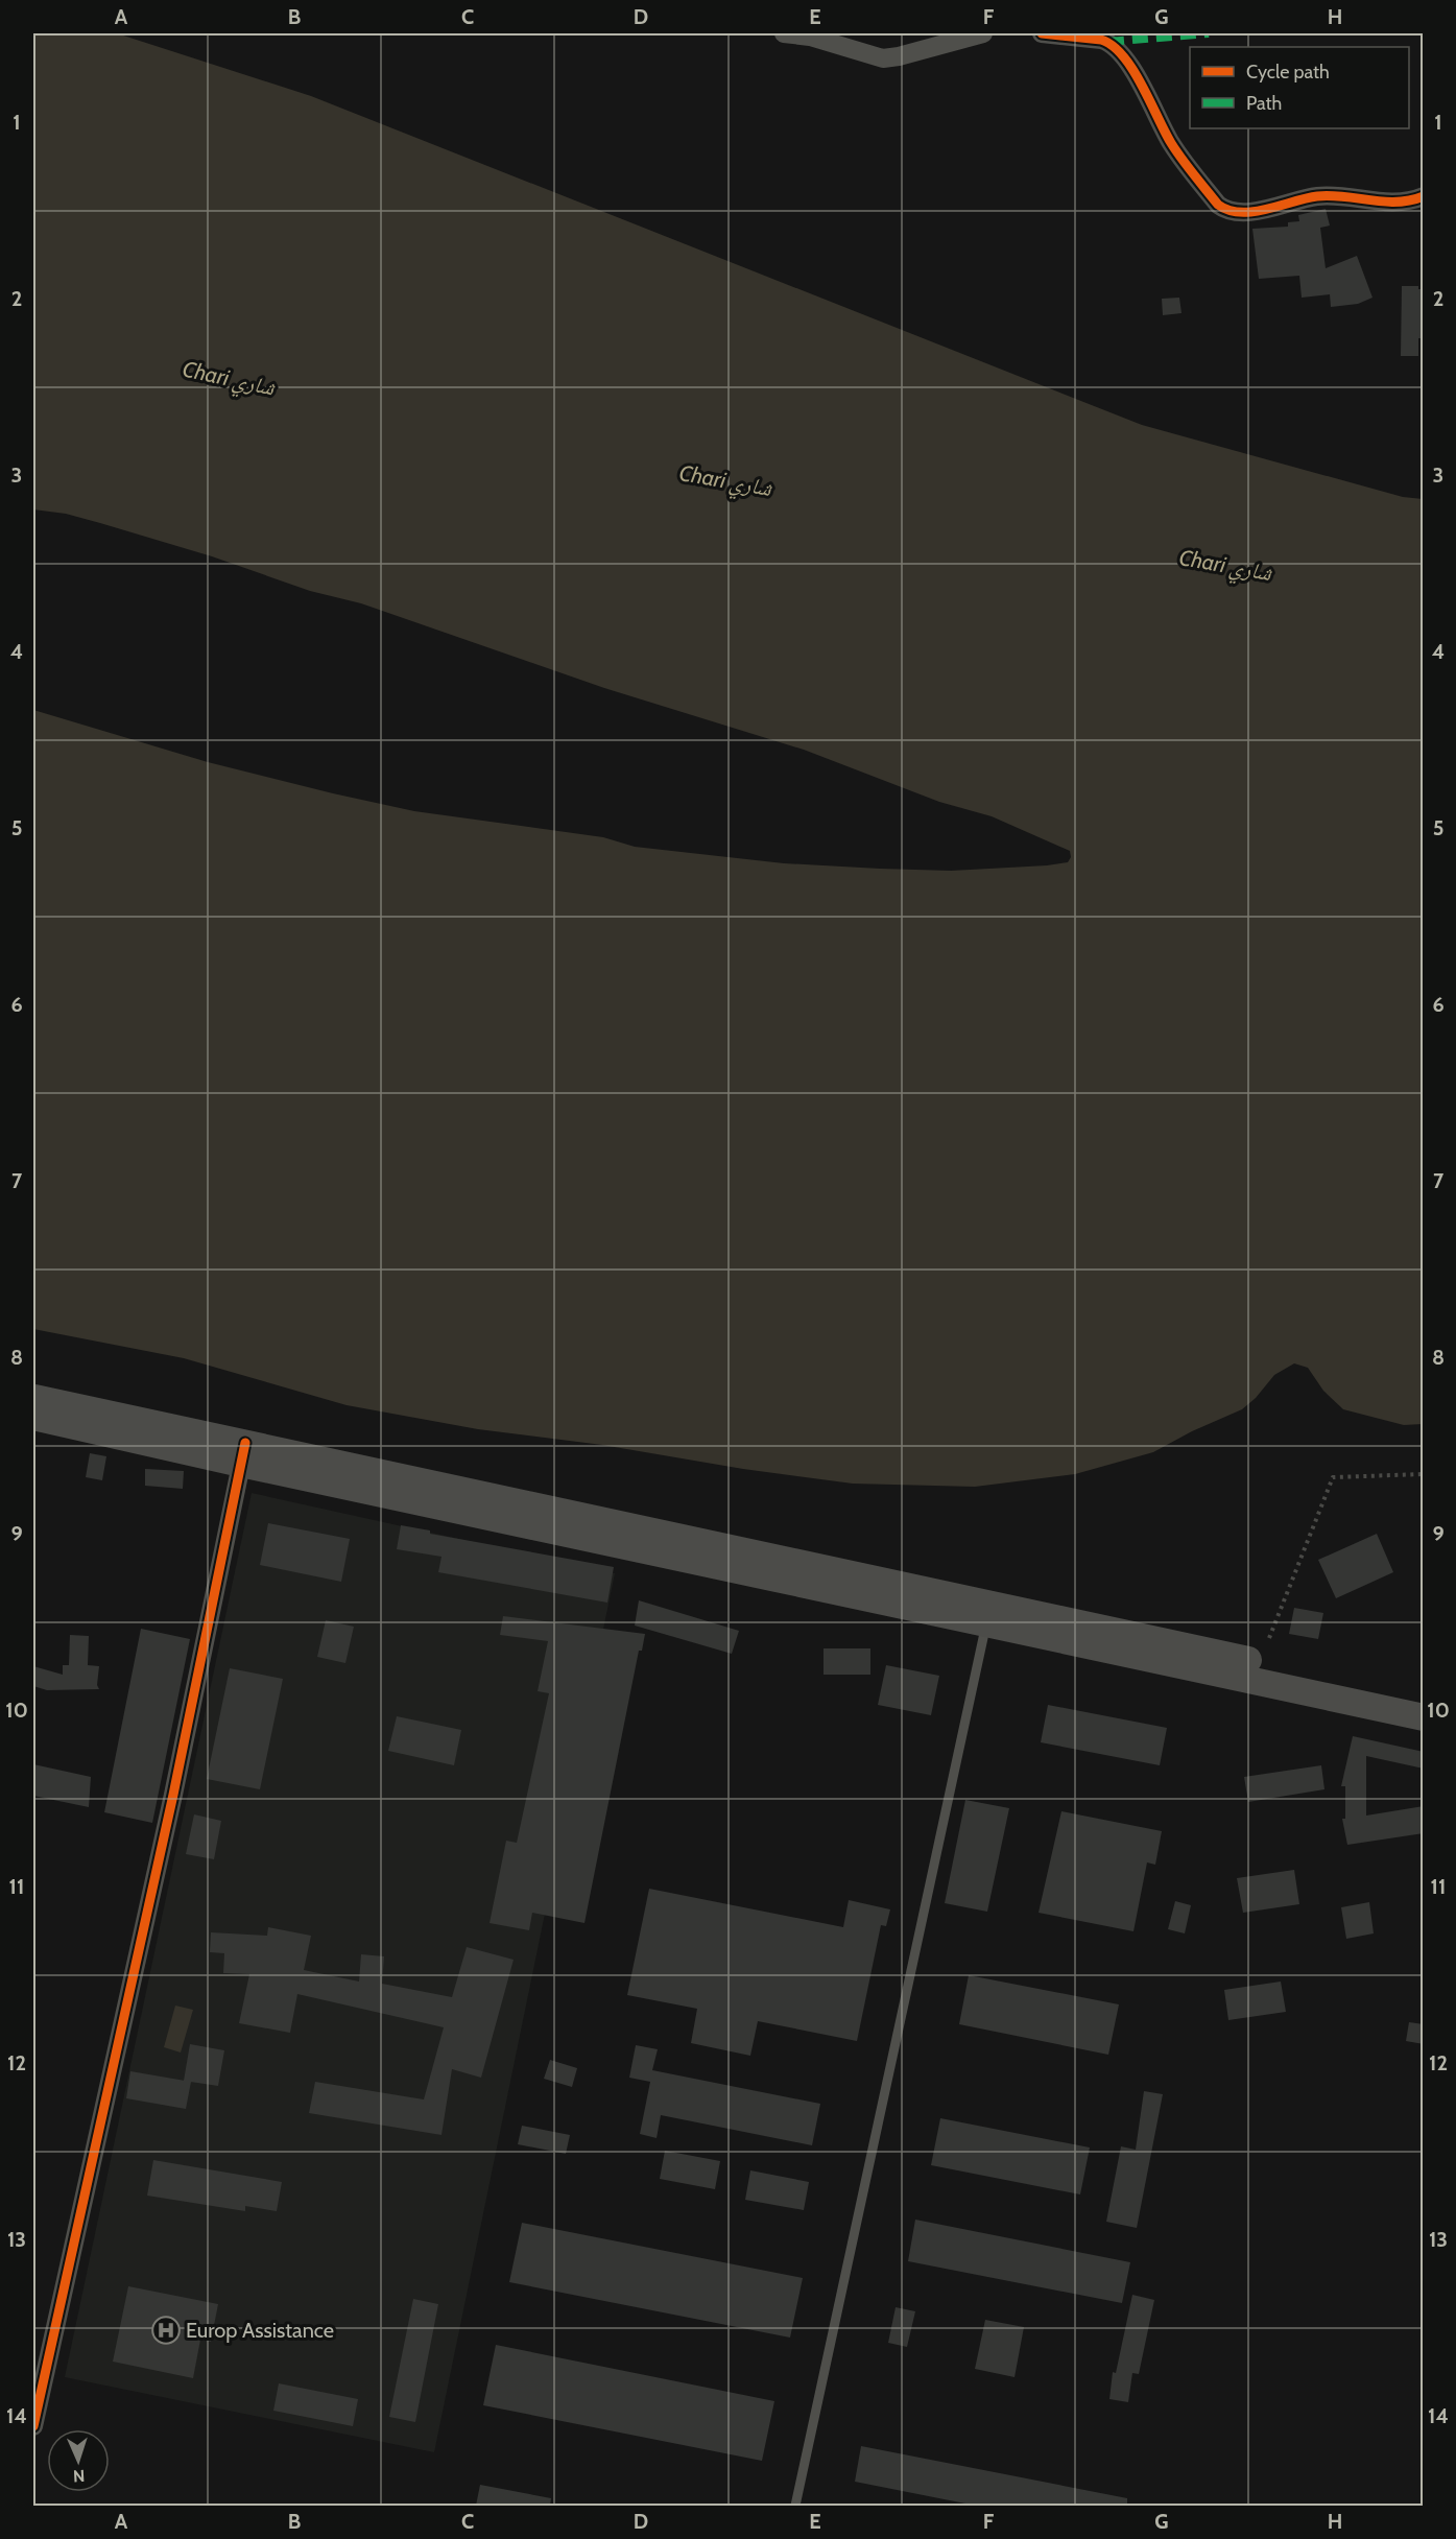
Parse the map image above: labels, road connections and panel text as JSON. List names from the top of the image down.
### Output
{
  "water": ["Chari شاري"],
  "places": {
    "hospital": ["Europ Assistance"]
  },
  "legend": ["Cycle path", "Path"],
  "north": "bottom",
  "grid": {
    "columns": [
      "A",
      "B",
      "C",
      "D",
      "E",
      "F",
      "G",
      "H"
    ],
    "rows": [
      "1",
      "2",
      "3",
      "4",
      "5",
      "6",
      "7",
      "8",
      "9",
      "10",
      "11",
      "12",
      "13",
      "14"
    ]
  }
}
